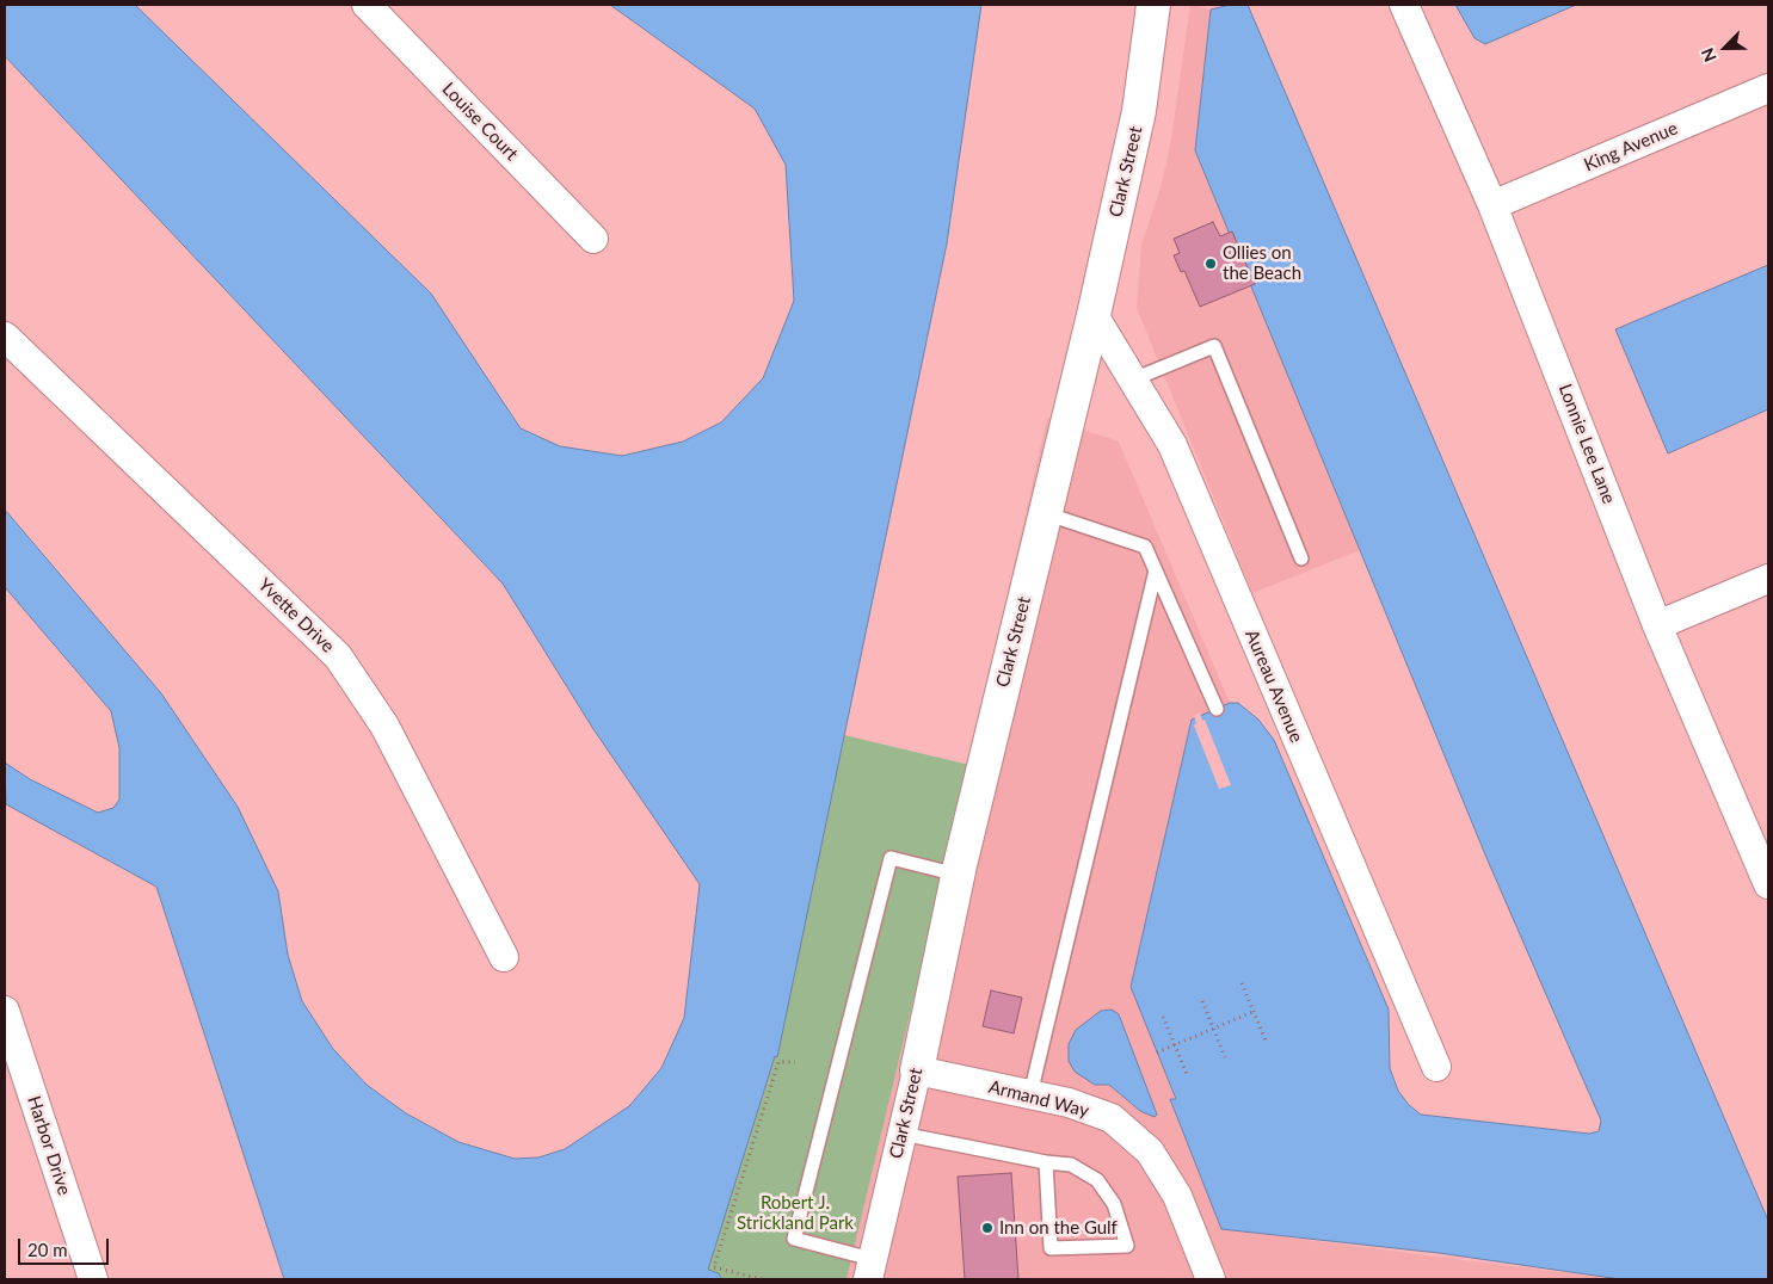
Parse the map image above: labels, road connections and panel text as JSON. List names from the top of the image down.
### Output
{
  "streets": {
    "street": [
      "Louise Court",
      "King Avenue",
      "Clark Street",
      "Lonnie Lee Lane",
      "Yvette Drive",
      "Aureau Avenue",
      "Armand Way",
      "Harbor Drive"
    ]
  },
  "crossings": [
    ["King Avenue", "Lonnie Lee Lane"],
    ["Clark Street", "Aureau Avenue"],
    ["Clark Street", "Armand Way"]
  ],
  "parks": ["Robert J. Strickland Park"],
  "places": ["Ollies on the Beach", "Inn on the Gulf"],
  "scale_bar": "20 m",
  "north": "bottom left"
}
